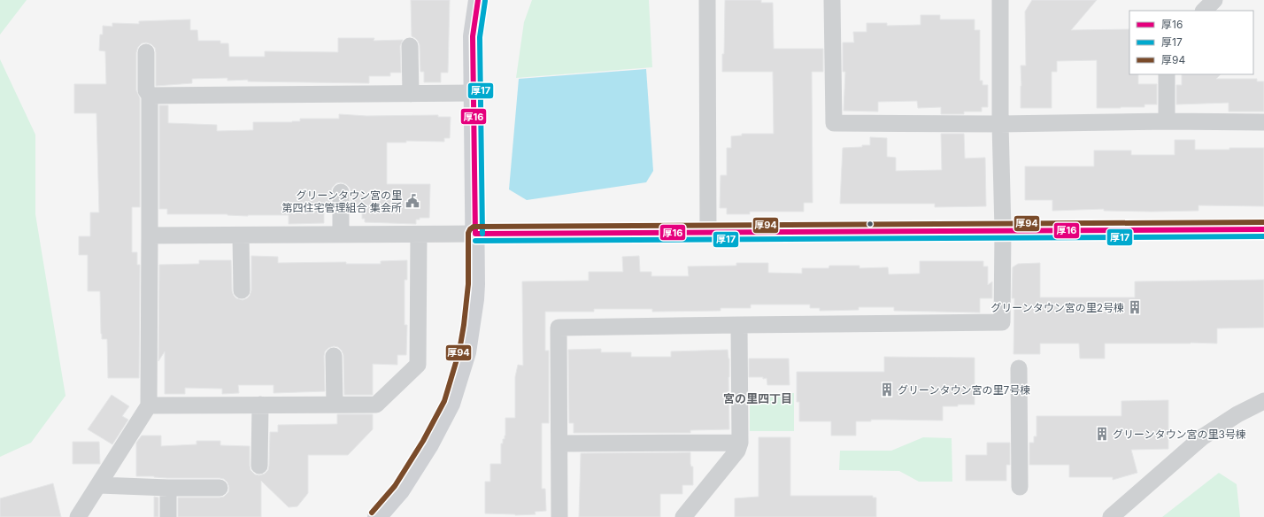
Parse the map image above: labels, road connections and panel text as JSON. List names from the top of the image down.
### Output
{
  "districts": ["宮の里四丁目"],
  "places": {
    "public building": ["グリーンタウン宮の里 第四住宅管理組合 集会所"],
    "building": ["グリーンタウン宮の里2号棟", "グリーンタウン宮の里7号棟", "グリーンタウン宮の里3号棟"]
  },
  "lines": ["transit line 厚16", "transit line 厚17", "transit line 厚94"],
  "legend": ["厚16", "厚17", "厚94"]
}
